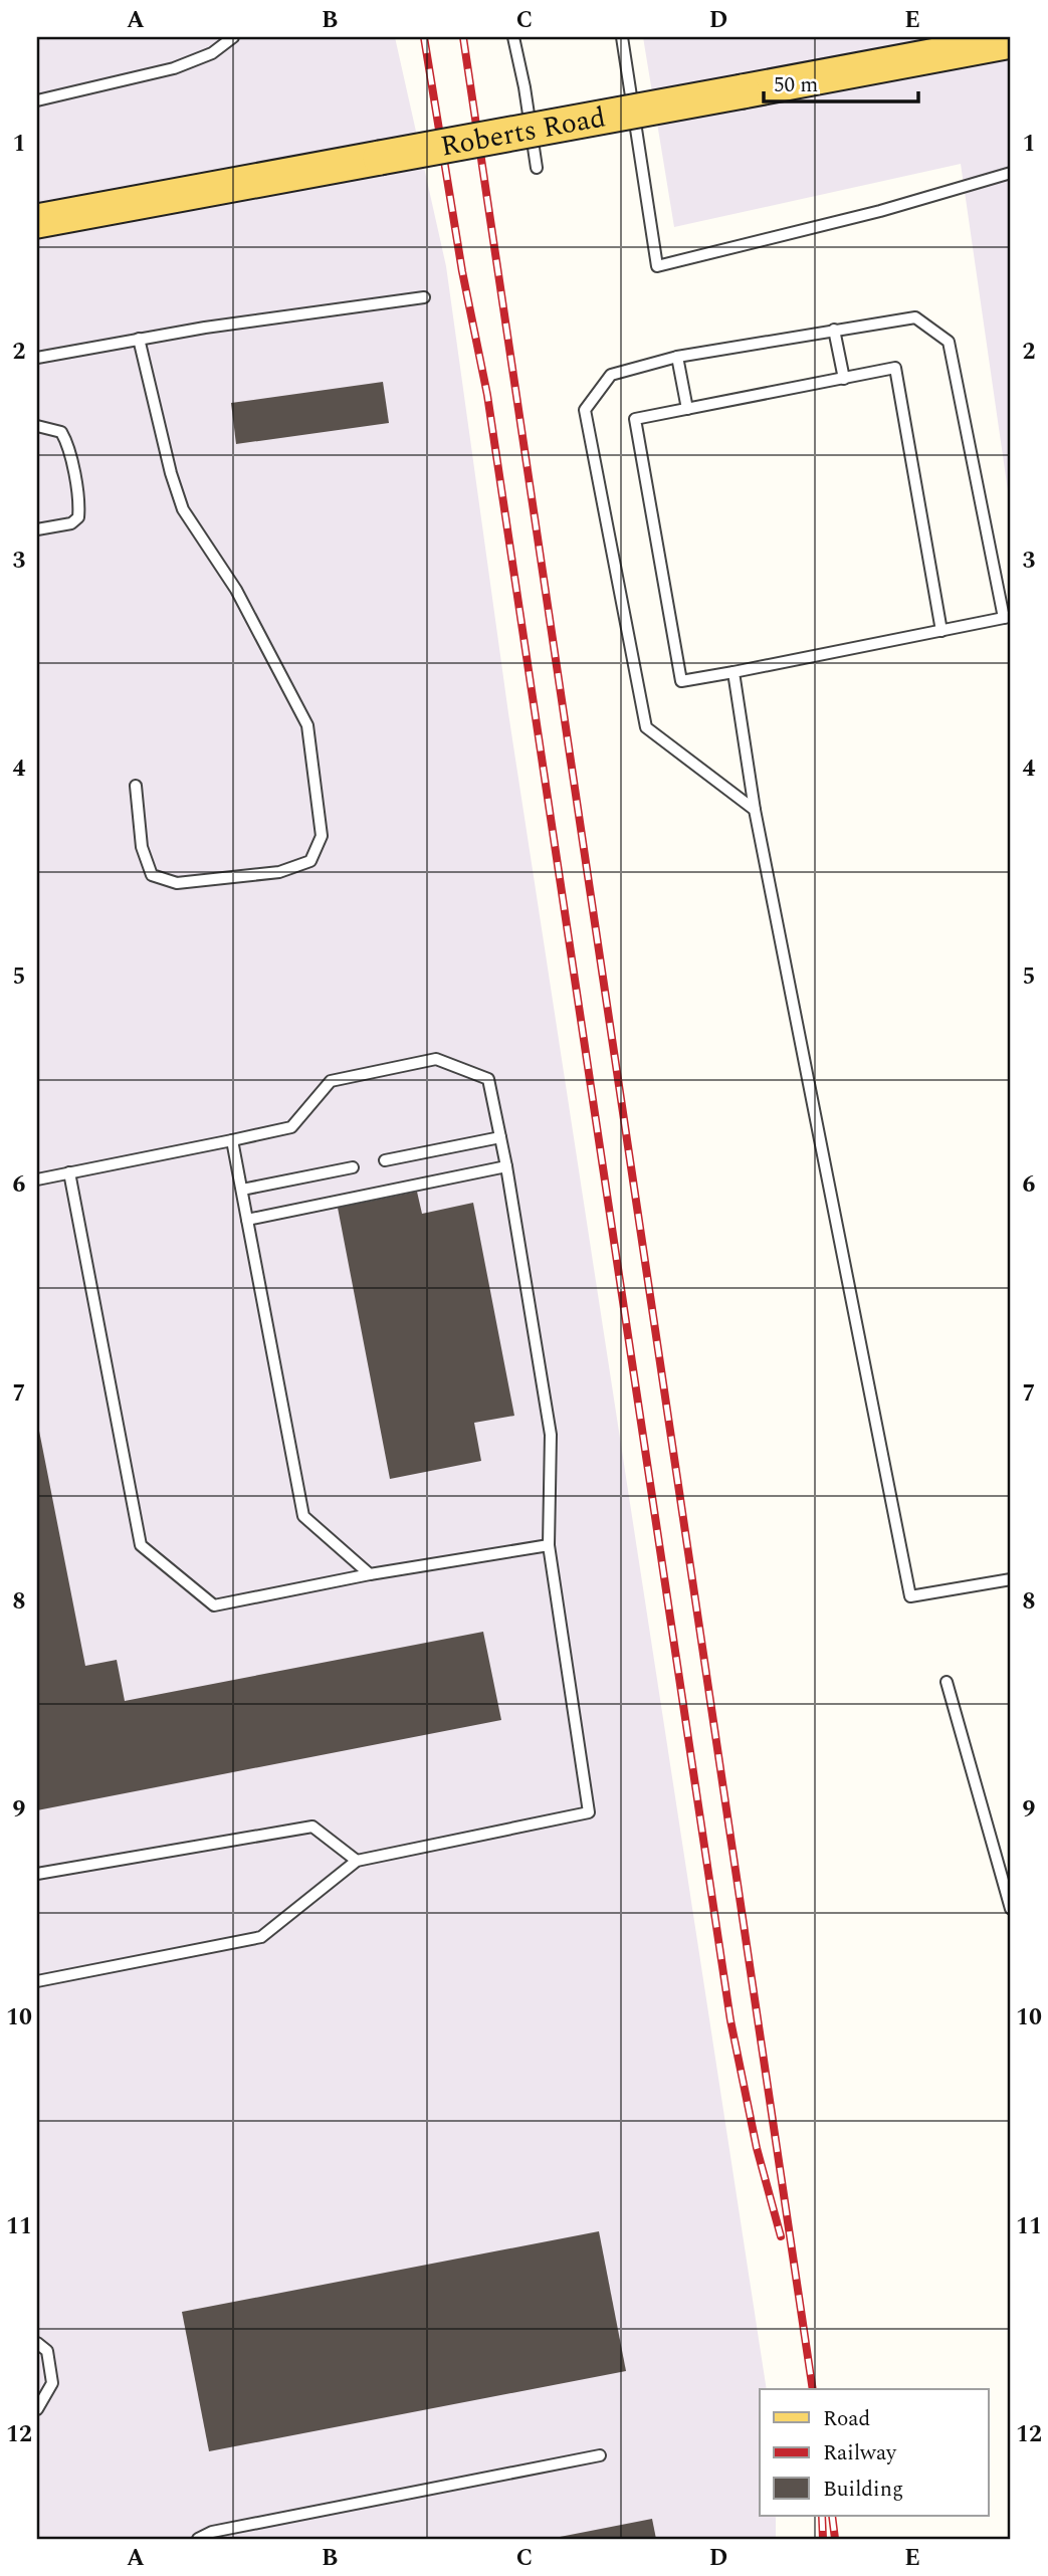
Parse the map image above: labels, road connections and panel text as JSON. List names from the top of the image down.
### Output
{
  "streets": {
    "main road": ["Roberts Road"]
  },
  "legend": ["Road", "Railway", "Building"],
  "scale_bar": "50 m",
  "grid": {
    "columns": [
      "A",
      "B",
      "C",
      "D",
      "E"
    ],
    "rows": [
      "1",
      "2",
      "3",
      "4",
      "5",
      "6",
      "7",
      "8",
      "9",
      "10",
      "11",
      "12"
    ]
  }
}
